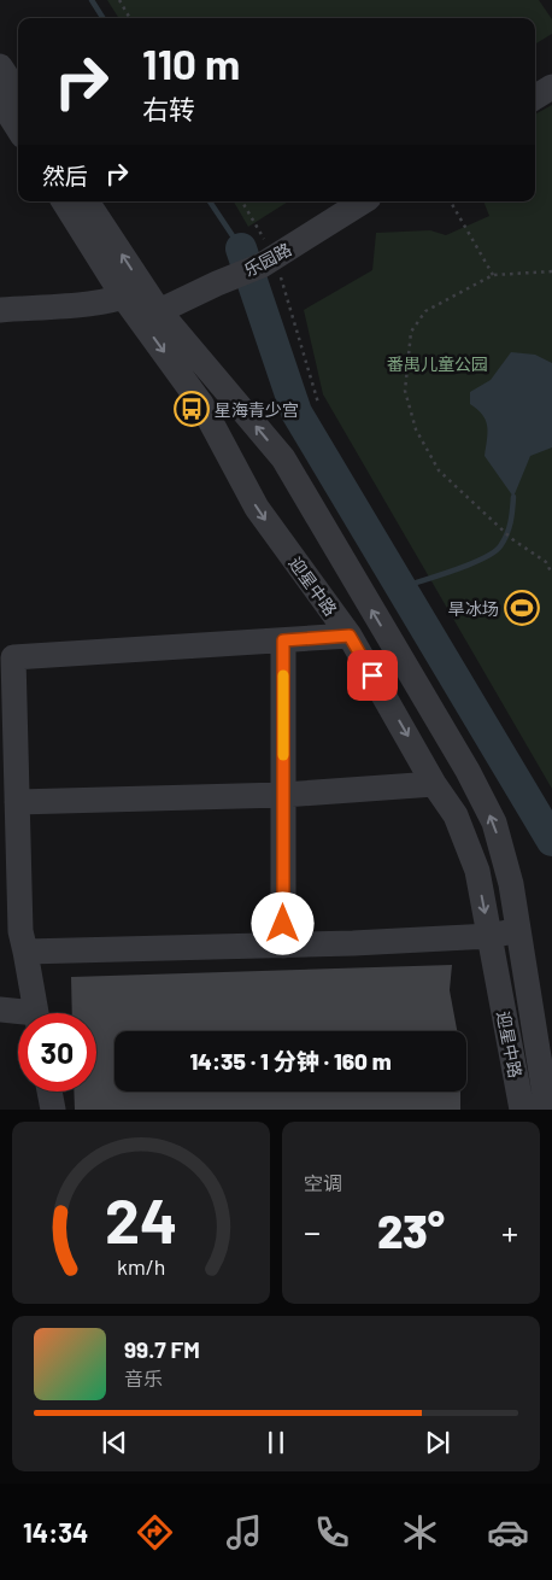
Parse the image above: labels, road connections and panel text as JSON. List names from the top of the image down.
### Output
{
  "streets": {
    "street": ["乐园路", "迎星中路"]
  },
  "crossings": [
    ["乐园路", "迎星中路"]
  ],
  "parks": ["番禺儿童公园"],
  "places": {
    "bus stop": ["星海青少宫"],
    "sports": ["旱冰场"]
  },
  "page": {
    "turn": ["110 m", "右转"],
    "then": "然后",
    "limit": "30",
    "trip": "14:35 · 1 分钟 · 160 m",
    "tile": "空调",
    "heat": ["−", "23°", "+"],
    "song": ["99.7 FM", "音乐"],
    "tabs": "14:34",
    "gauge": ["24", "km/h"]
  }
}
